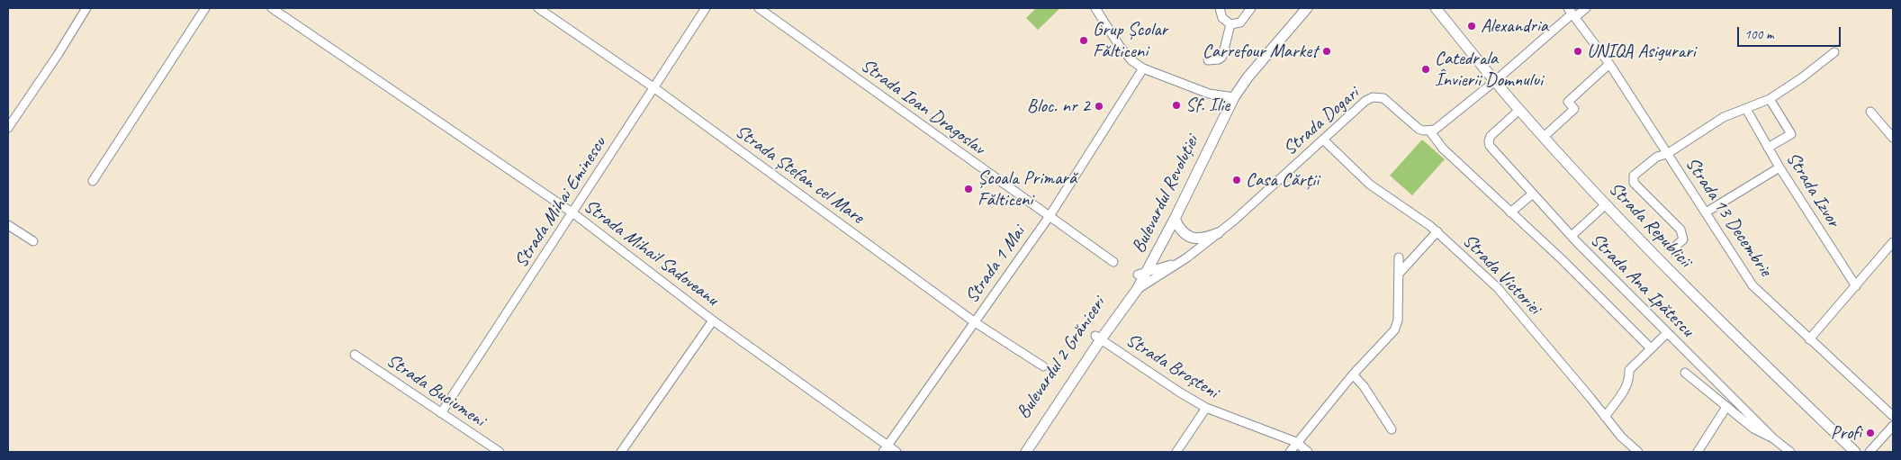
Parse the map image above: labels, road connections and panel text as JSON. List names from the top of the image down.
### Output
{
  "streets": {
    "main road": ["Bulevardul Revoluției", "Strada Republicii", "Bulevardul 2 Grăniceri"],
    "street": [
      "Strada Ioan Dragoslav",
      "Strada Dogari",
      "Strada Ștefan cel Mare",
      "Strada Izvor",
      "Strada Mihai Eminescu",
      "Strada 13 Decembrie",
      "Strada Mihail Sadoveanu",
      "Strada 1 Mai",
      "Strada Victoriei",
      "Strada Ana Ipătescu",
      "Strada Broșteni",
      "Strada Buciumeni"
    ]
  },
  "crossings": [
    ["Strada Ioan Dragoslav", "Strada 1 Mai"],
    ["Strada Dogari", "Bulevardul Revoluției"],
    ["Strada Dogari", "Strada Victoriei"],
    ["Strada Dogari", "Bulevardul 2 Grăniceri"],
    ["Strada Ștefan cel Mare", "Strada Mihai Eminescu"],
    ["Strada Ștefan cel Mare", "Strada 1 Mai"],
    ["Bulevardul Revoluției", "Bulevardul 2 Grăniceri"],
    ["Strada Mihai Eminescu", "Strada Mihail Sadoveanu"],
    ["Strada Mihai Eminescu", "Strada Buciumeni"],
    ["Strada Republicii", "Strada Ana Ipătescu"],
    ["Strada Mihail Sadoveanu", "Strada 1 Mai"],
    ["Bulevardul 2 Grăniceri", "Strada Broșteni"]
  ],
  "places": [
    "Alexandria",
    "Grup Școlar Fălticeni",
    "Carrefour Market",
    "UNIQA Asigurari",
    "Catedrala Învierii Domnului",
    "Sf. Ilie",
    "Bloc. nr 2",
    "Casa Cărții",
    "Școala Primară Fălticeni",
    "Profi"
  ],
  "scale_bar": "100 m"
}
